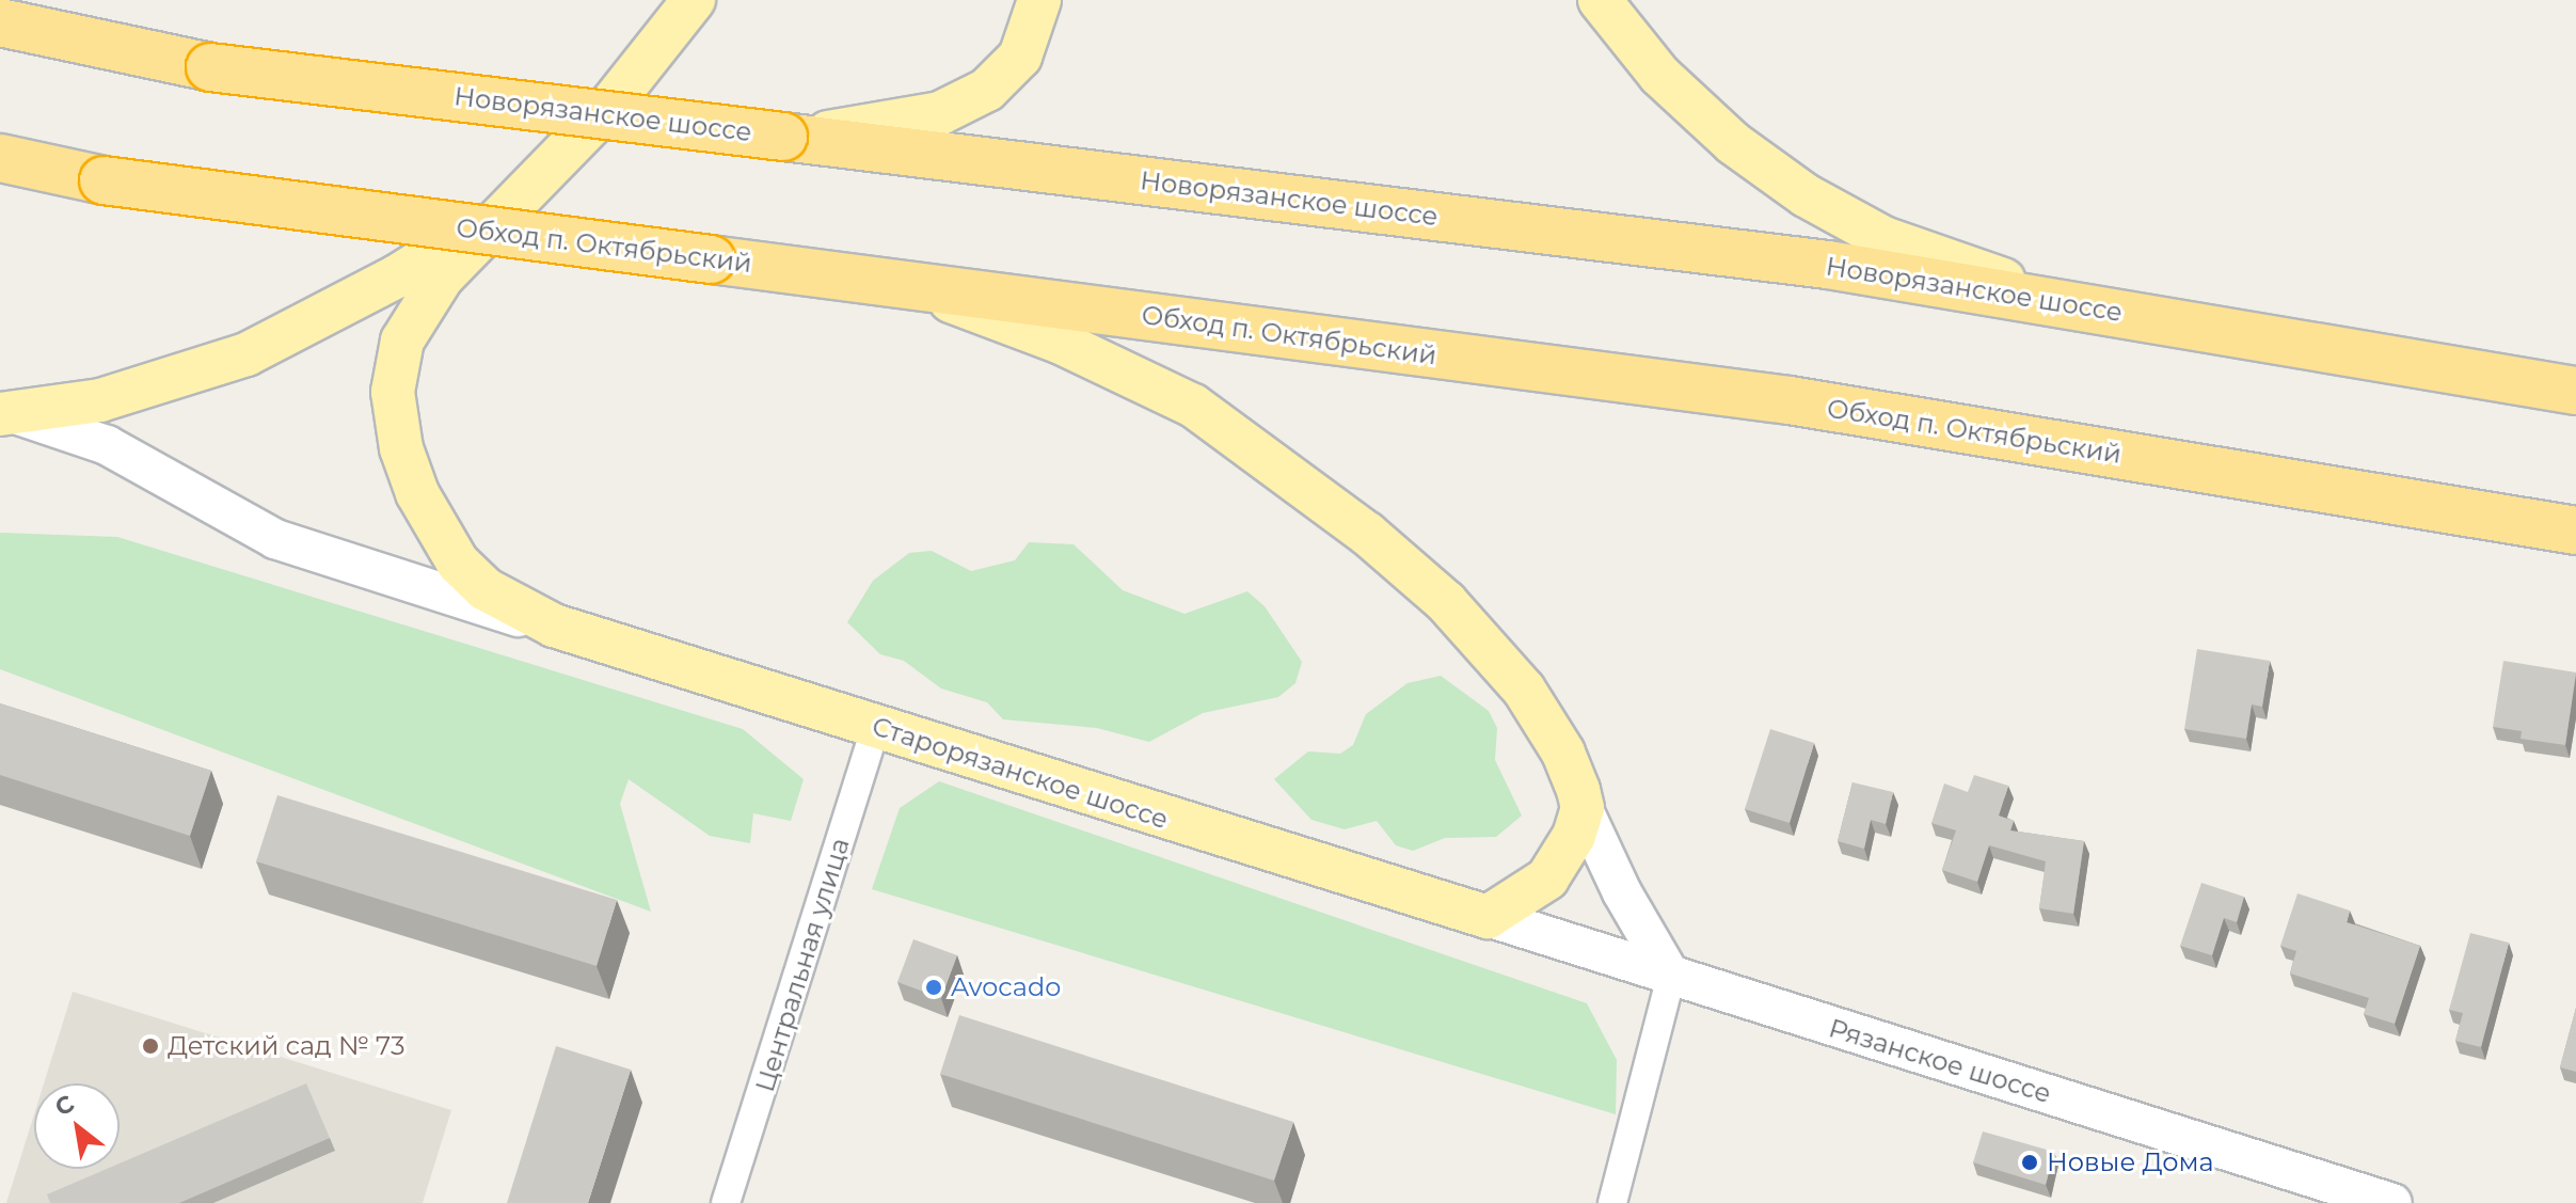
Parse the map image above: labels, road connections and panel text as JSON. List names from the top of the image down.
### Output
{
  "streets": {
    "highway": ["Новорязанское шоссе", "Обход п. Октябрьский"],
    "main road": ["Старорязанское шоссе", "Рязанское шоссе"],
    "street": ["Центральная улица"]
  },
  "crossings": [
    ["Старорязанское шоссе", "Центральная улица"],
    ["Старорязанское шоссе", "Рязанское шоссе"]
  ],
  "places": ["Avocado", "Детский сад № 73", "Новые Дома"],
  "north": "top left"
}
